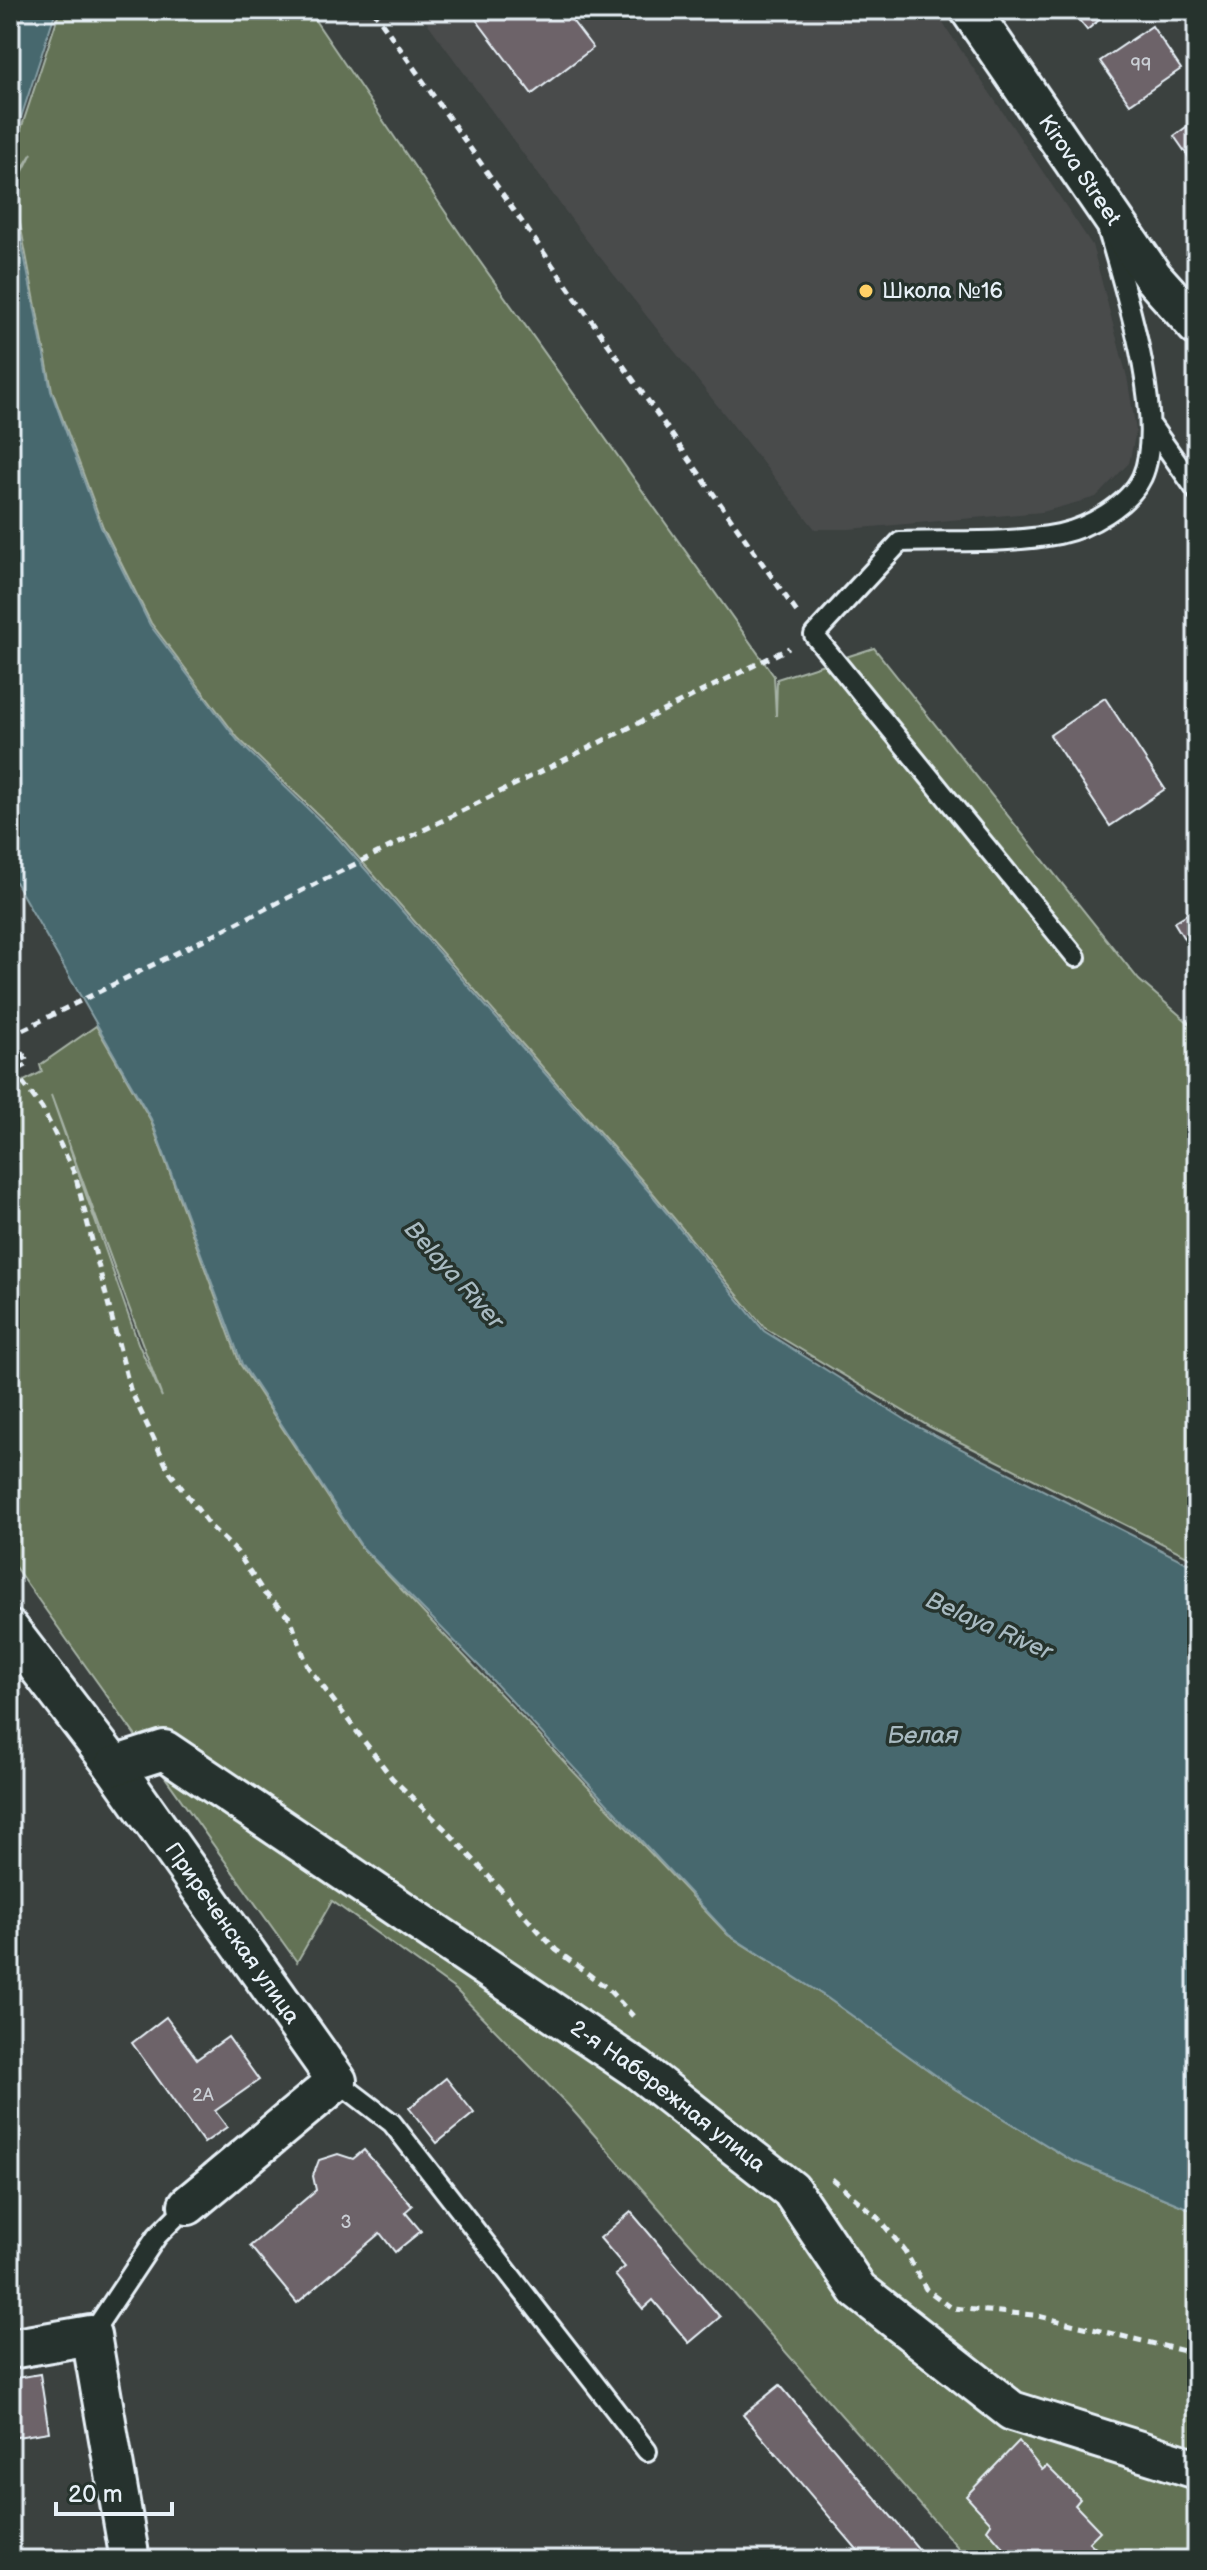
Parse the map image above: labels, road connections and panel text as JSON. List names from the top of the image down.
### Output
{
  "streets": {
    "street": ["Kirova Street", "Приреченская улица", "2-я Набережная улица"]
  },
  "crossings": [
    ["Приреченская улица", "2-я Набережная улица"]
  ],
  "water": ["Belaya River", "Белая"],
  "places": ["Школа №16"],
  "house_numbers": ["99", "2А", "3"],
  "scale_bar": "20 m"
}
